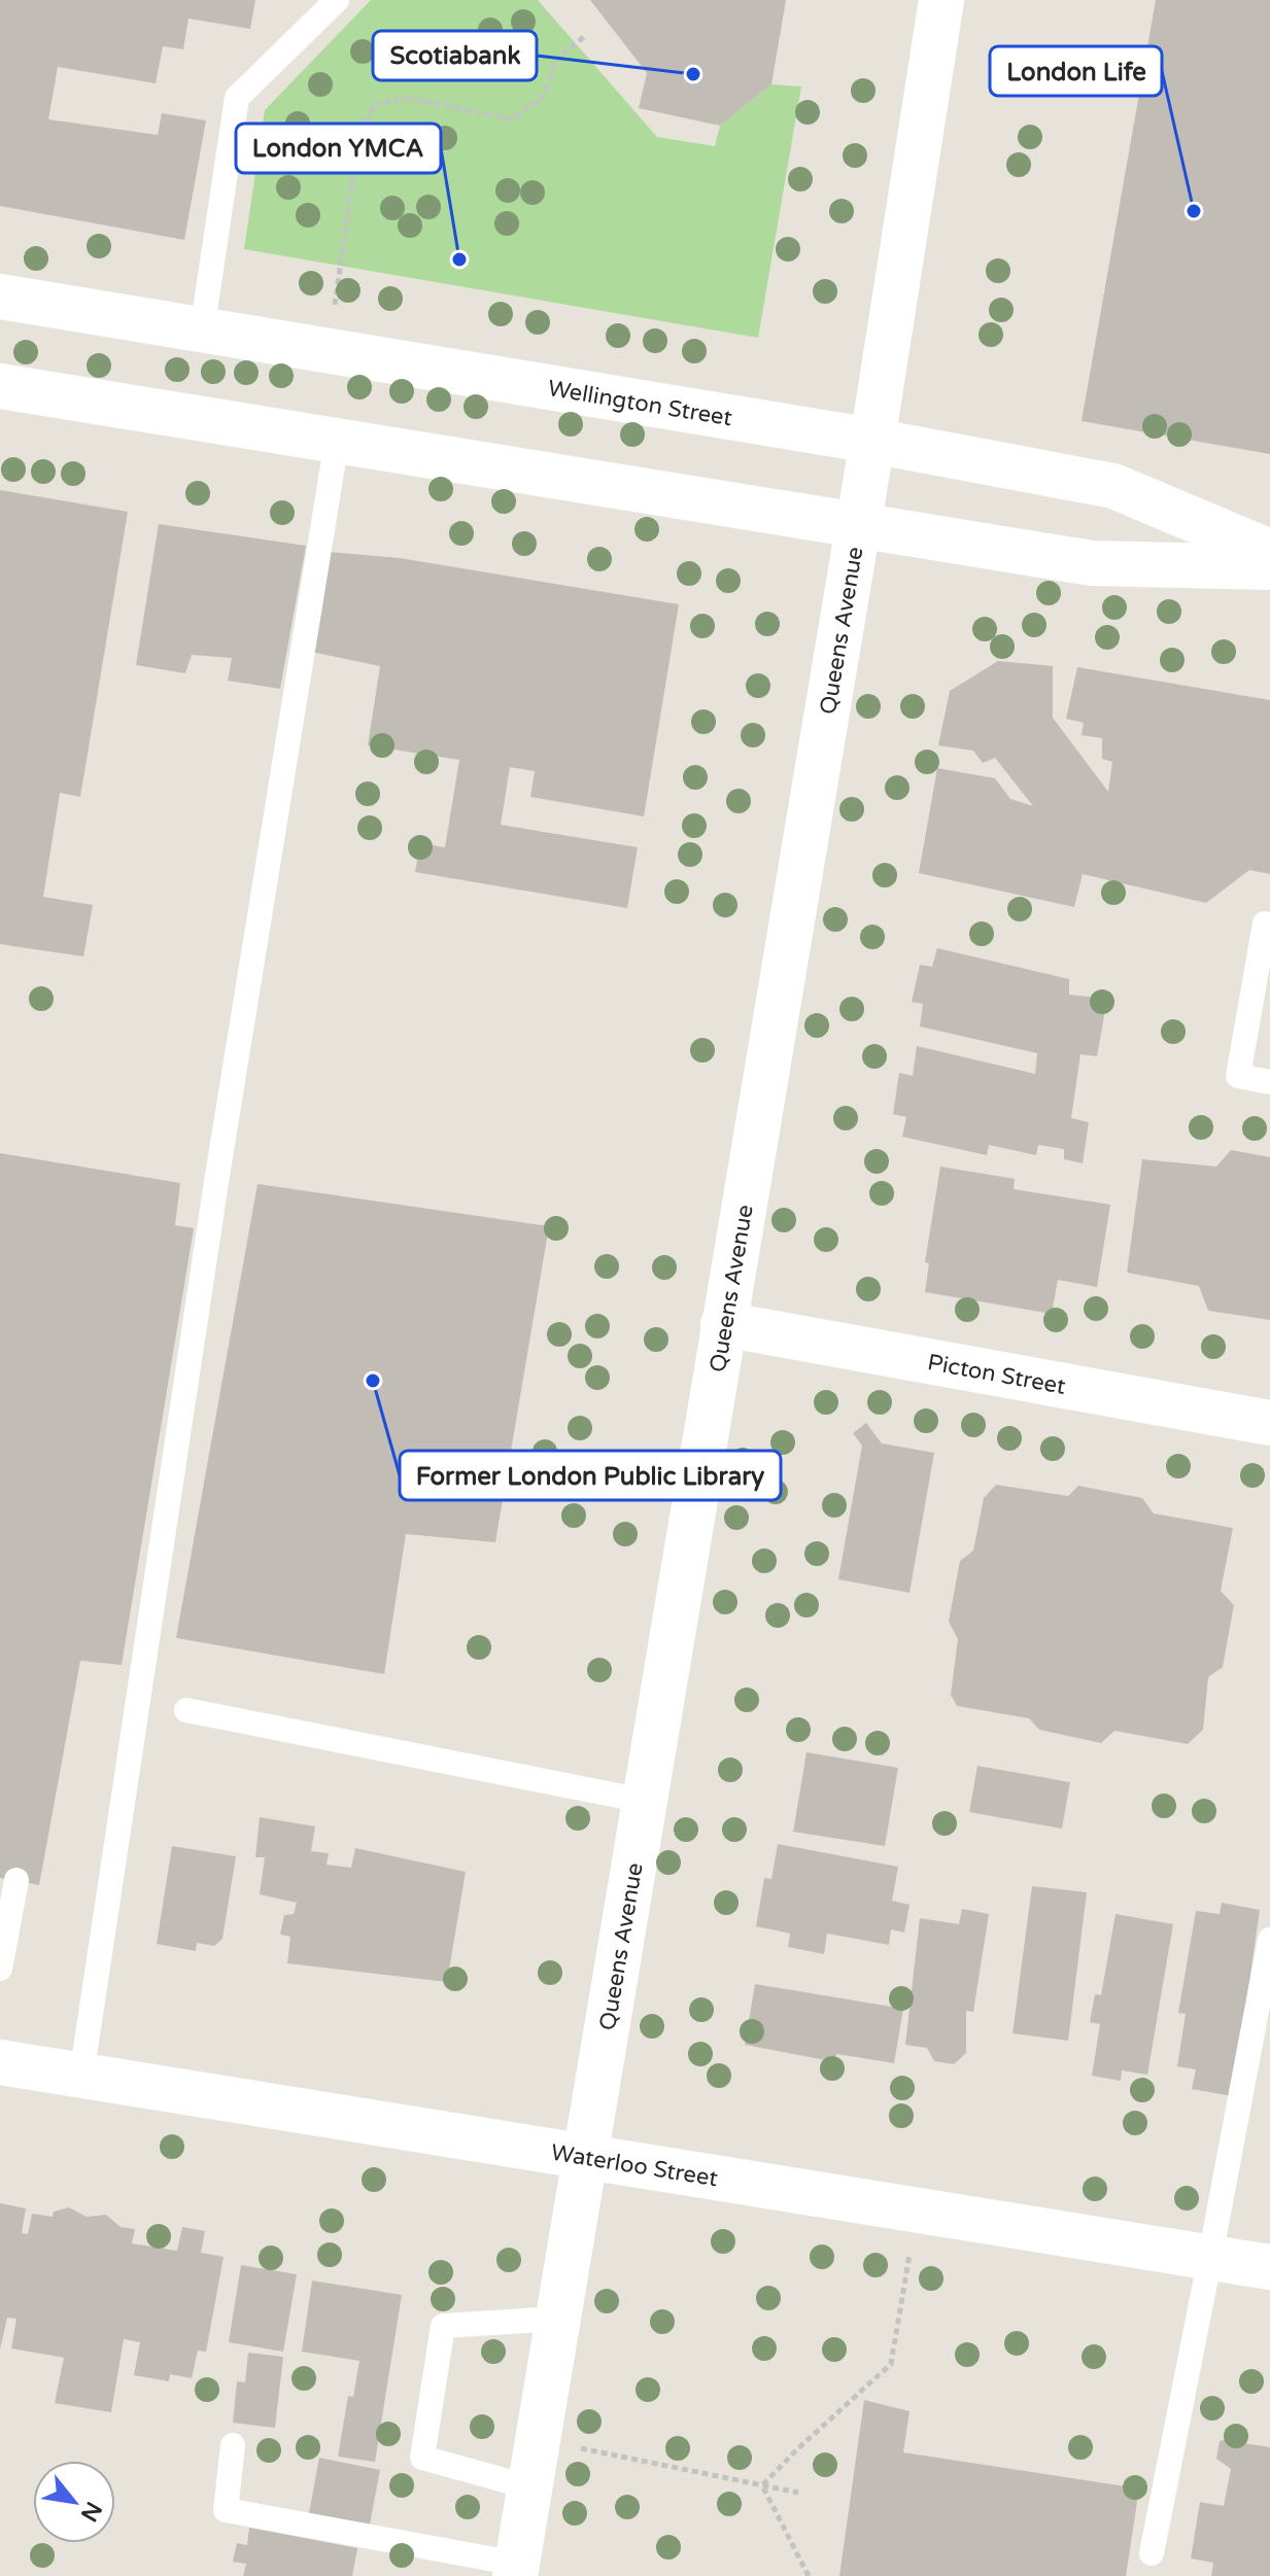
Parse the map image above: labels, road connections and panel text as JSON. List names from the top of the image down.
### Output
{
  "streets": {
    "main road": [
      "Wellington Street",
      "Queens Avenue",
      "Picton Street",
      "Waterloo Street"
    ]
  },
  "crossings": [
    ["Wellington Street", "Queens Avenue"],
    ["Queens Avenue", "Picton Street"],
    ["Queens Avenue", "Waterloo Street"]
  ],
  "places": [
    "Scotiabank",
    "London Life",
    "London YMCA",
    "Former London Public Library"
  ],
  "north": "bottom right"
}
